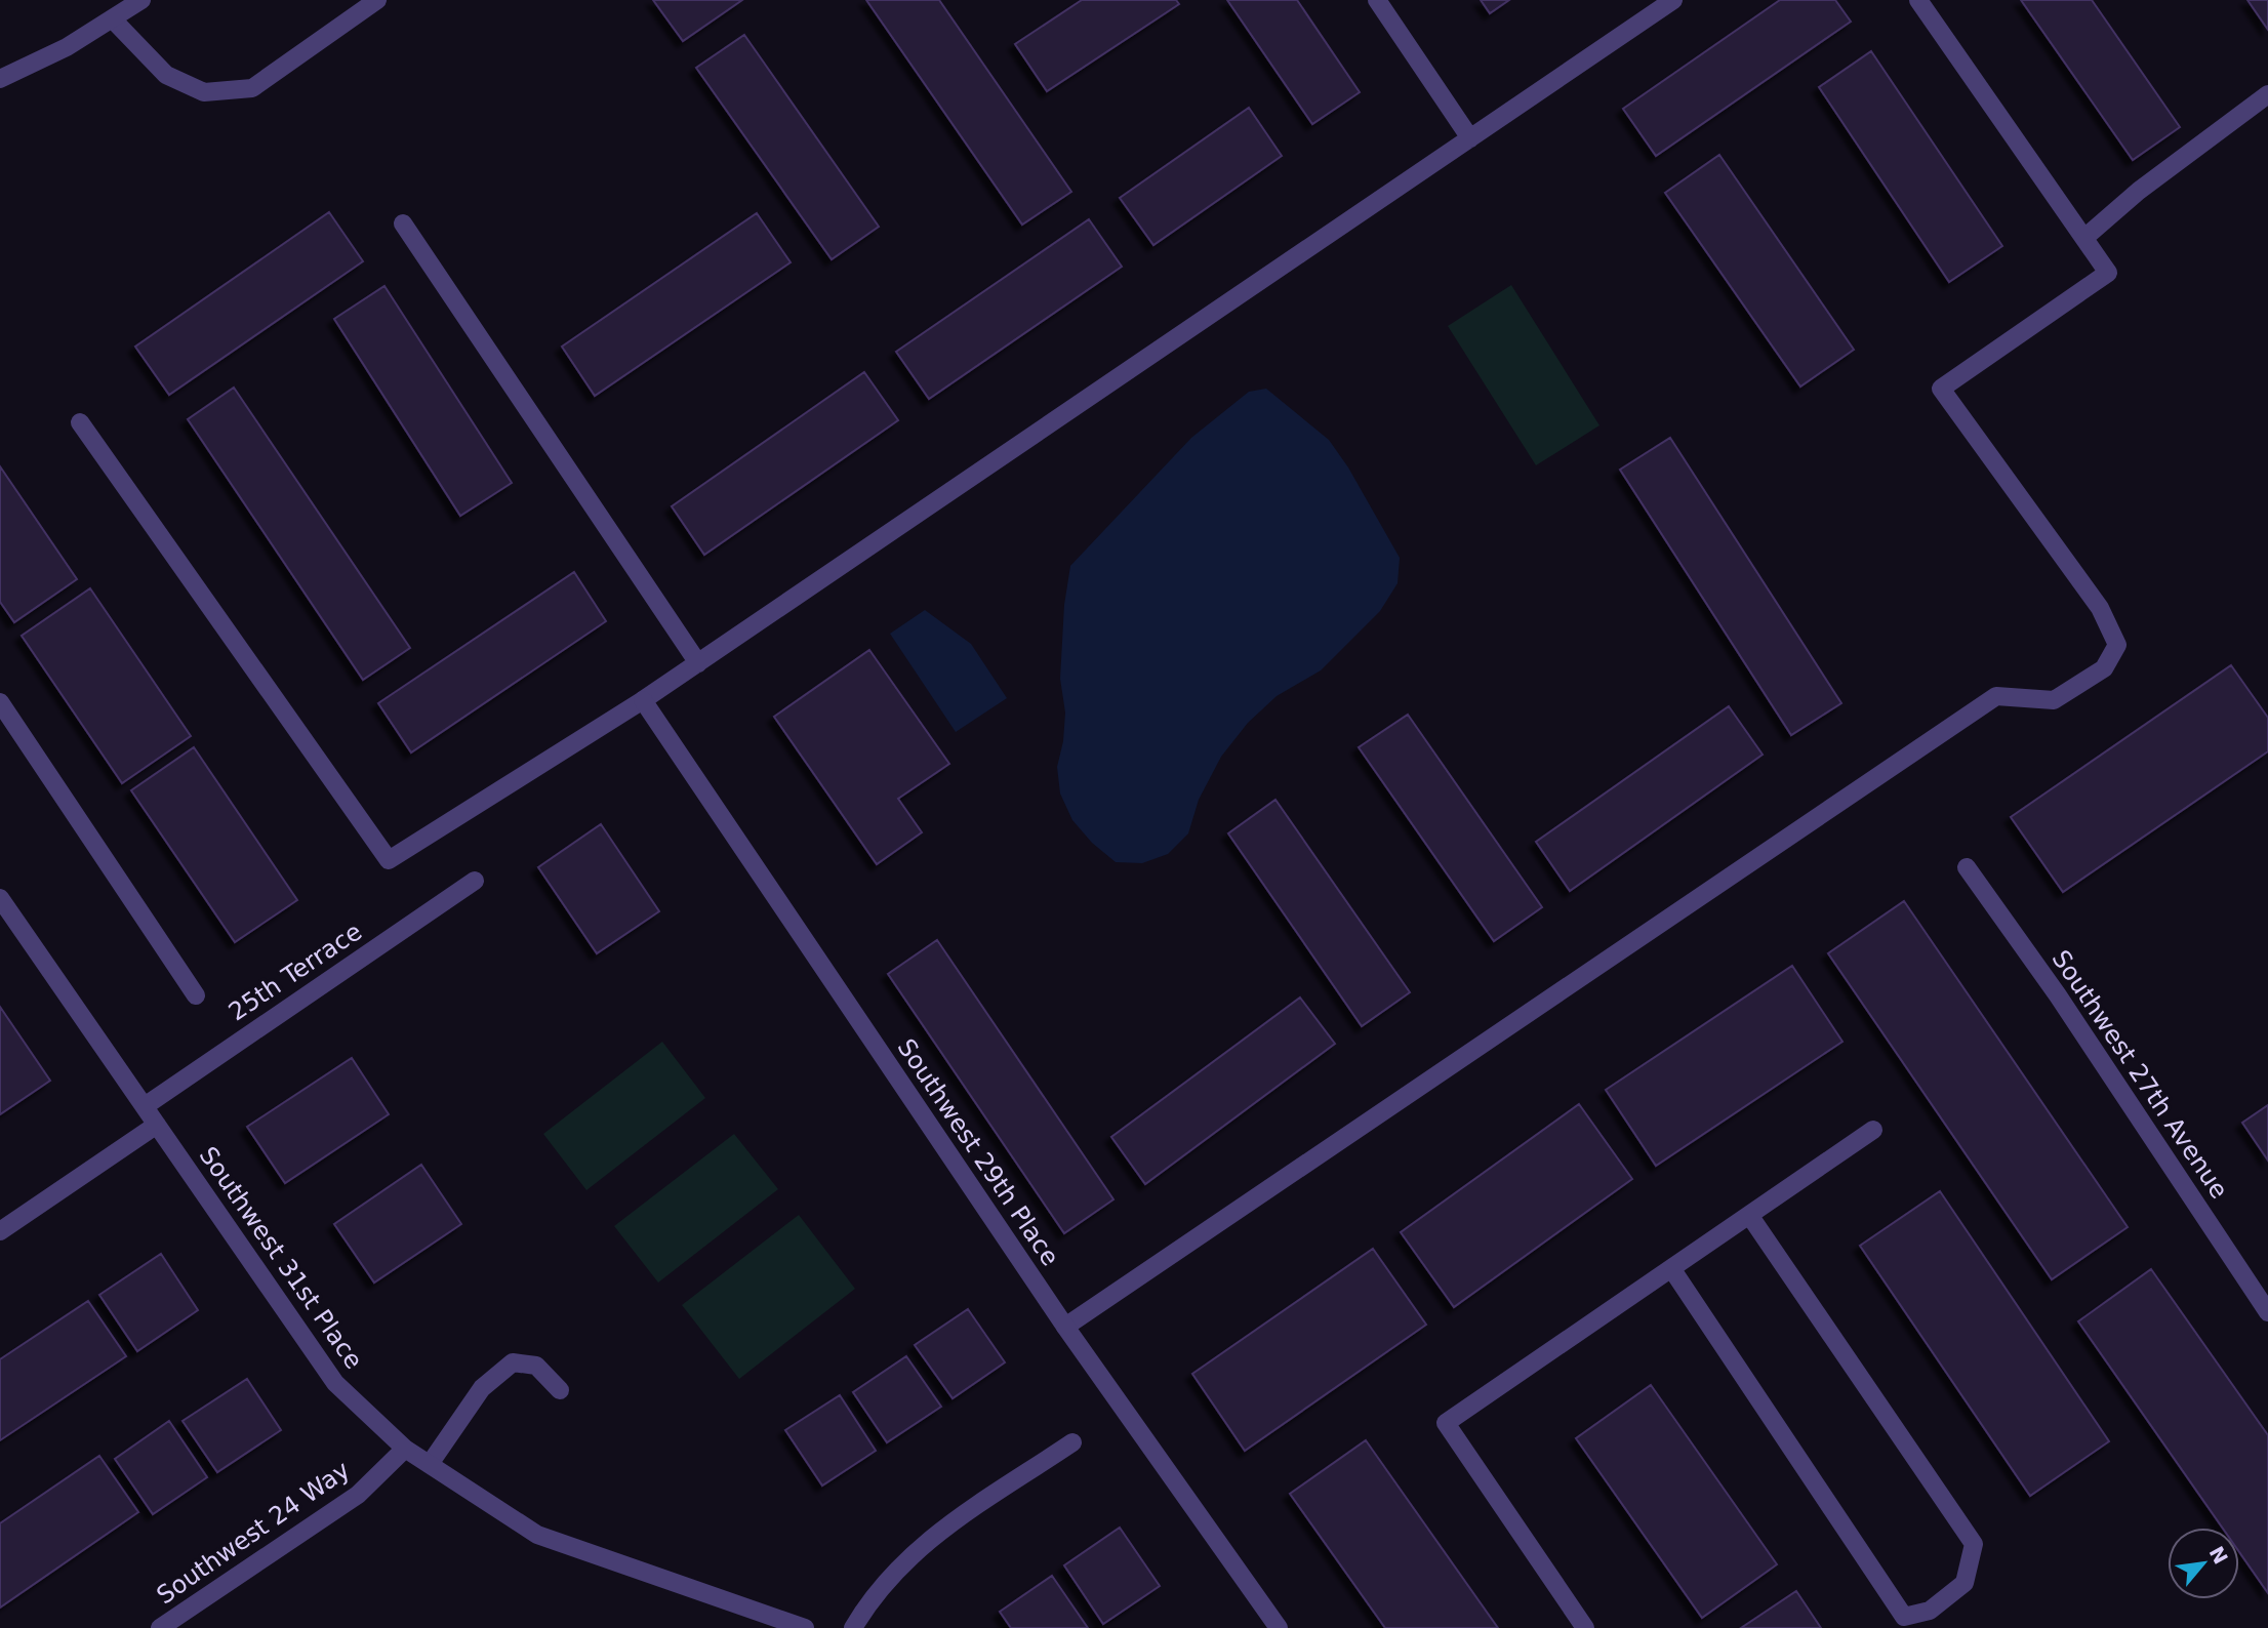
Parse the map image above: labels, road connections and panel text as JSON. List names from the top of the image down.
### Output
{
  "streets": {
    "street": [
      "25th Terrace",
      "Southwest 27th Avenue",
      "Southwest 29th Place",
      "Southwest 31st Place",
      "Southwest 24 Way"
    ]
  },
  "crossings": [
    ["25th Terrace", "Southwest 31st Place"],
    ["Southwest 31st Place", "Southwest 24 Way"]
  ],
  "north": "top right"
}
